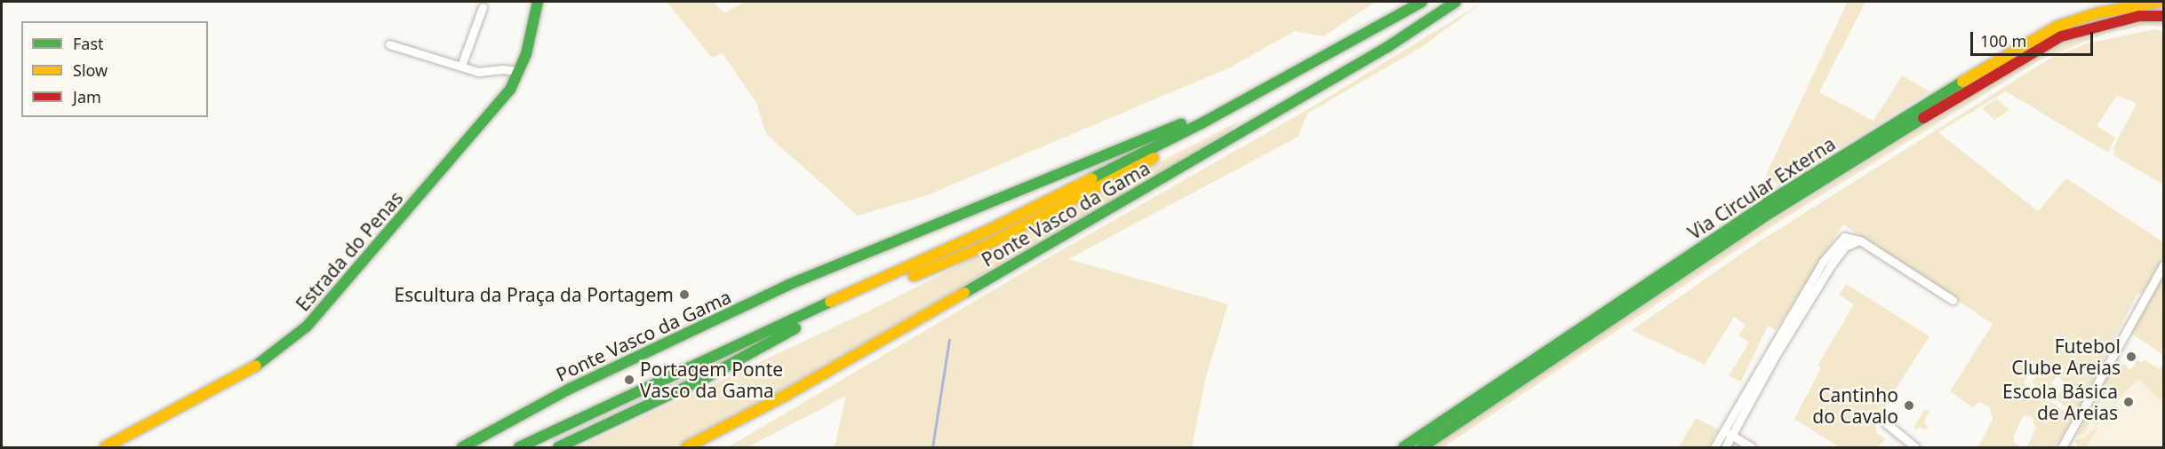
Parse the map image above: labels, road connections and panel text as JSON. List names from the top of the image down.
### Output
{
  "streets": {
    "main road": ["Via Circular Externa", "Ponte Vasco da Gama", "Estrada do Penas"]
  },
  "places": [
    "Escultura da Praça da Portagem",
    "Futebol Clube Areias",
    "Portagem Ponte Vasco da Gama",
    "Escola Básica de Areias",
    "Cantinho do Cavalo"
  ],
  "legend": ["Fast", "Slow", "Jam"],
  "scale_bar": "100 m"
}
